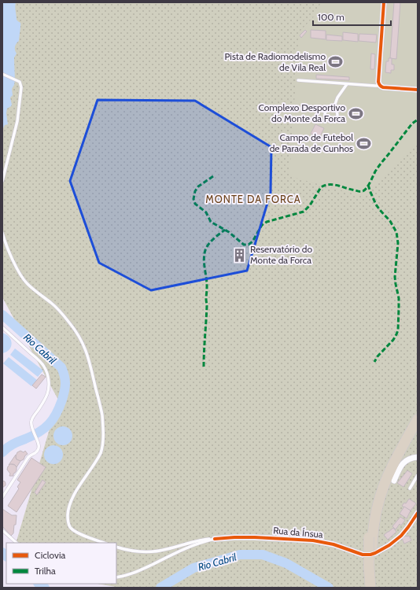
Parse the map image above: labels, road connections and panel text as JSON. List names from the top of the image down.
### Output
{
  "streets": {
    "street": ["Rua da Ínsua"]
  },
  "districts": ["MONTE DA FORCA"],
  "water": ["Rio Cabril"],
  "places": {
    "sports": ["Pista de Radiomodelismo de Vila Real", "Complexo Desportivo do Monte da Forca", "Campo de Futebol de Parada de Cunhos"],
    "building": ["Reservatório do Monte da Forca"]
  },
  "legend": ["Ciclovia", "Trilha"],
  "scale_bar": "100 m"
}
